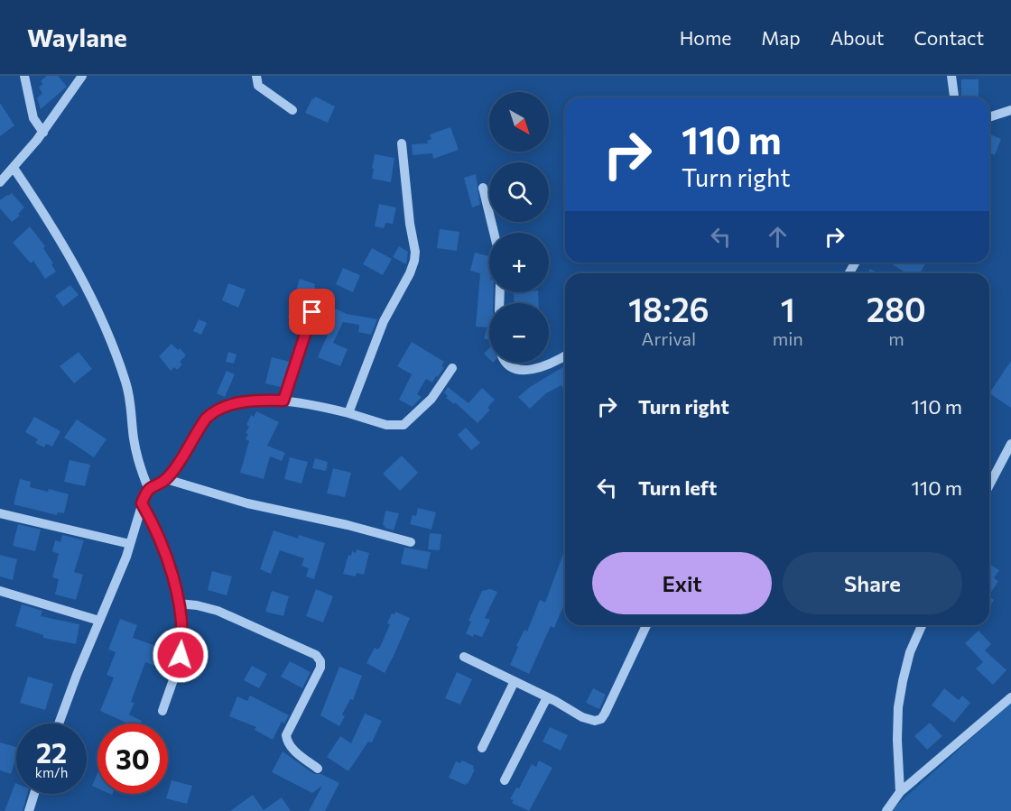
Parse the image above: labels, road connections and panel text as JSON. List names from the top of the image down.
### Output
{
  "north": "bottom right",
  "page": {
    "header": "Waylane",
    "nav": [
      "Home",
      "Map",
      "About",
      "Contact"
    ],
    "map_buttons": ["+", "−"],
    "turn": ["110 m", "Turn right"],
    "eta": [
      "18:26",
      "Arrival",
      "1",
      "min",
      "280",
      "m"
    ],
    "list": [
      {
        "name": "Turn right",
        "value": "110 m"
      },
      {
        "name": "Turn left",
        "value": "110 m"
      }
    ],
    "buttons": ["Exit", "Share"],
    "speed": "22 km/h",
    "limit": "30"
  }
}
